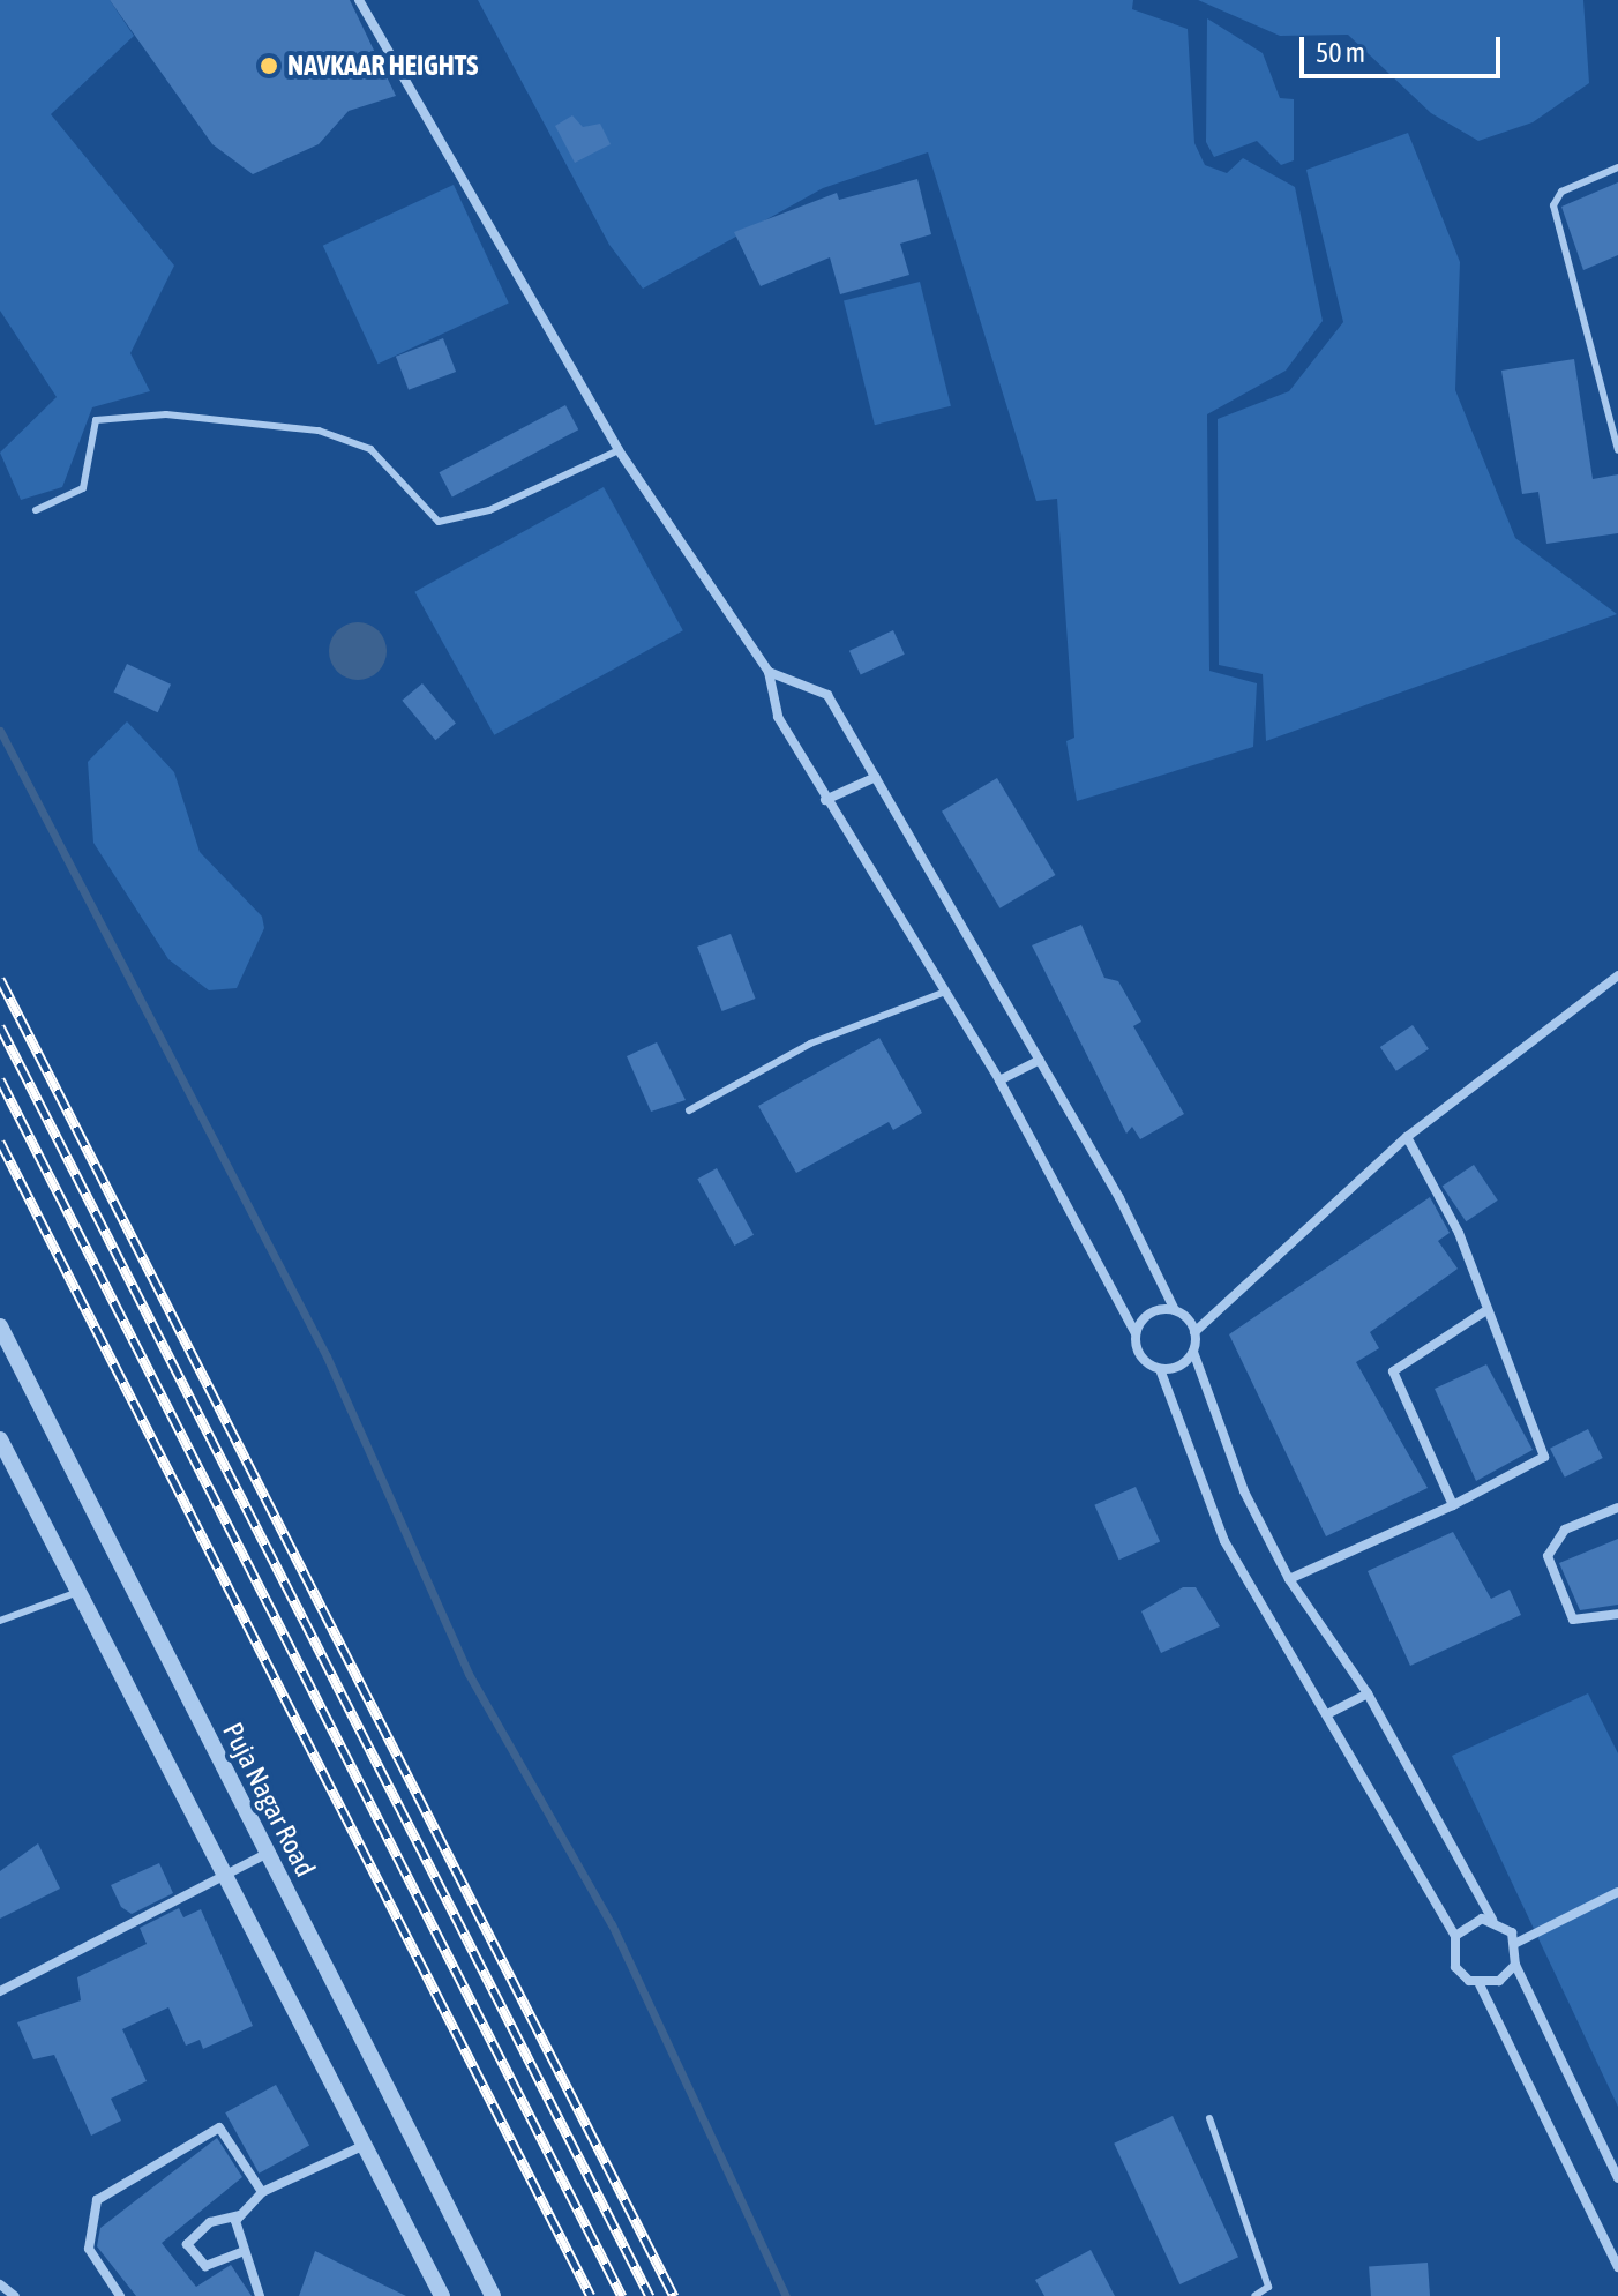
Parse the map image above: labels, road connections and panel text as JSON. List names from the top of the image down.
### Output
{
  "streets": {
    "street": ["Puja Nagar Road"]
  },
  "places": ["NAVKAAR HEIGHTS"],
  "scale_bar": "50 m"
}
